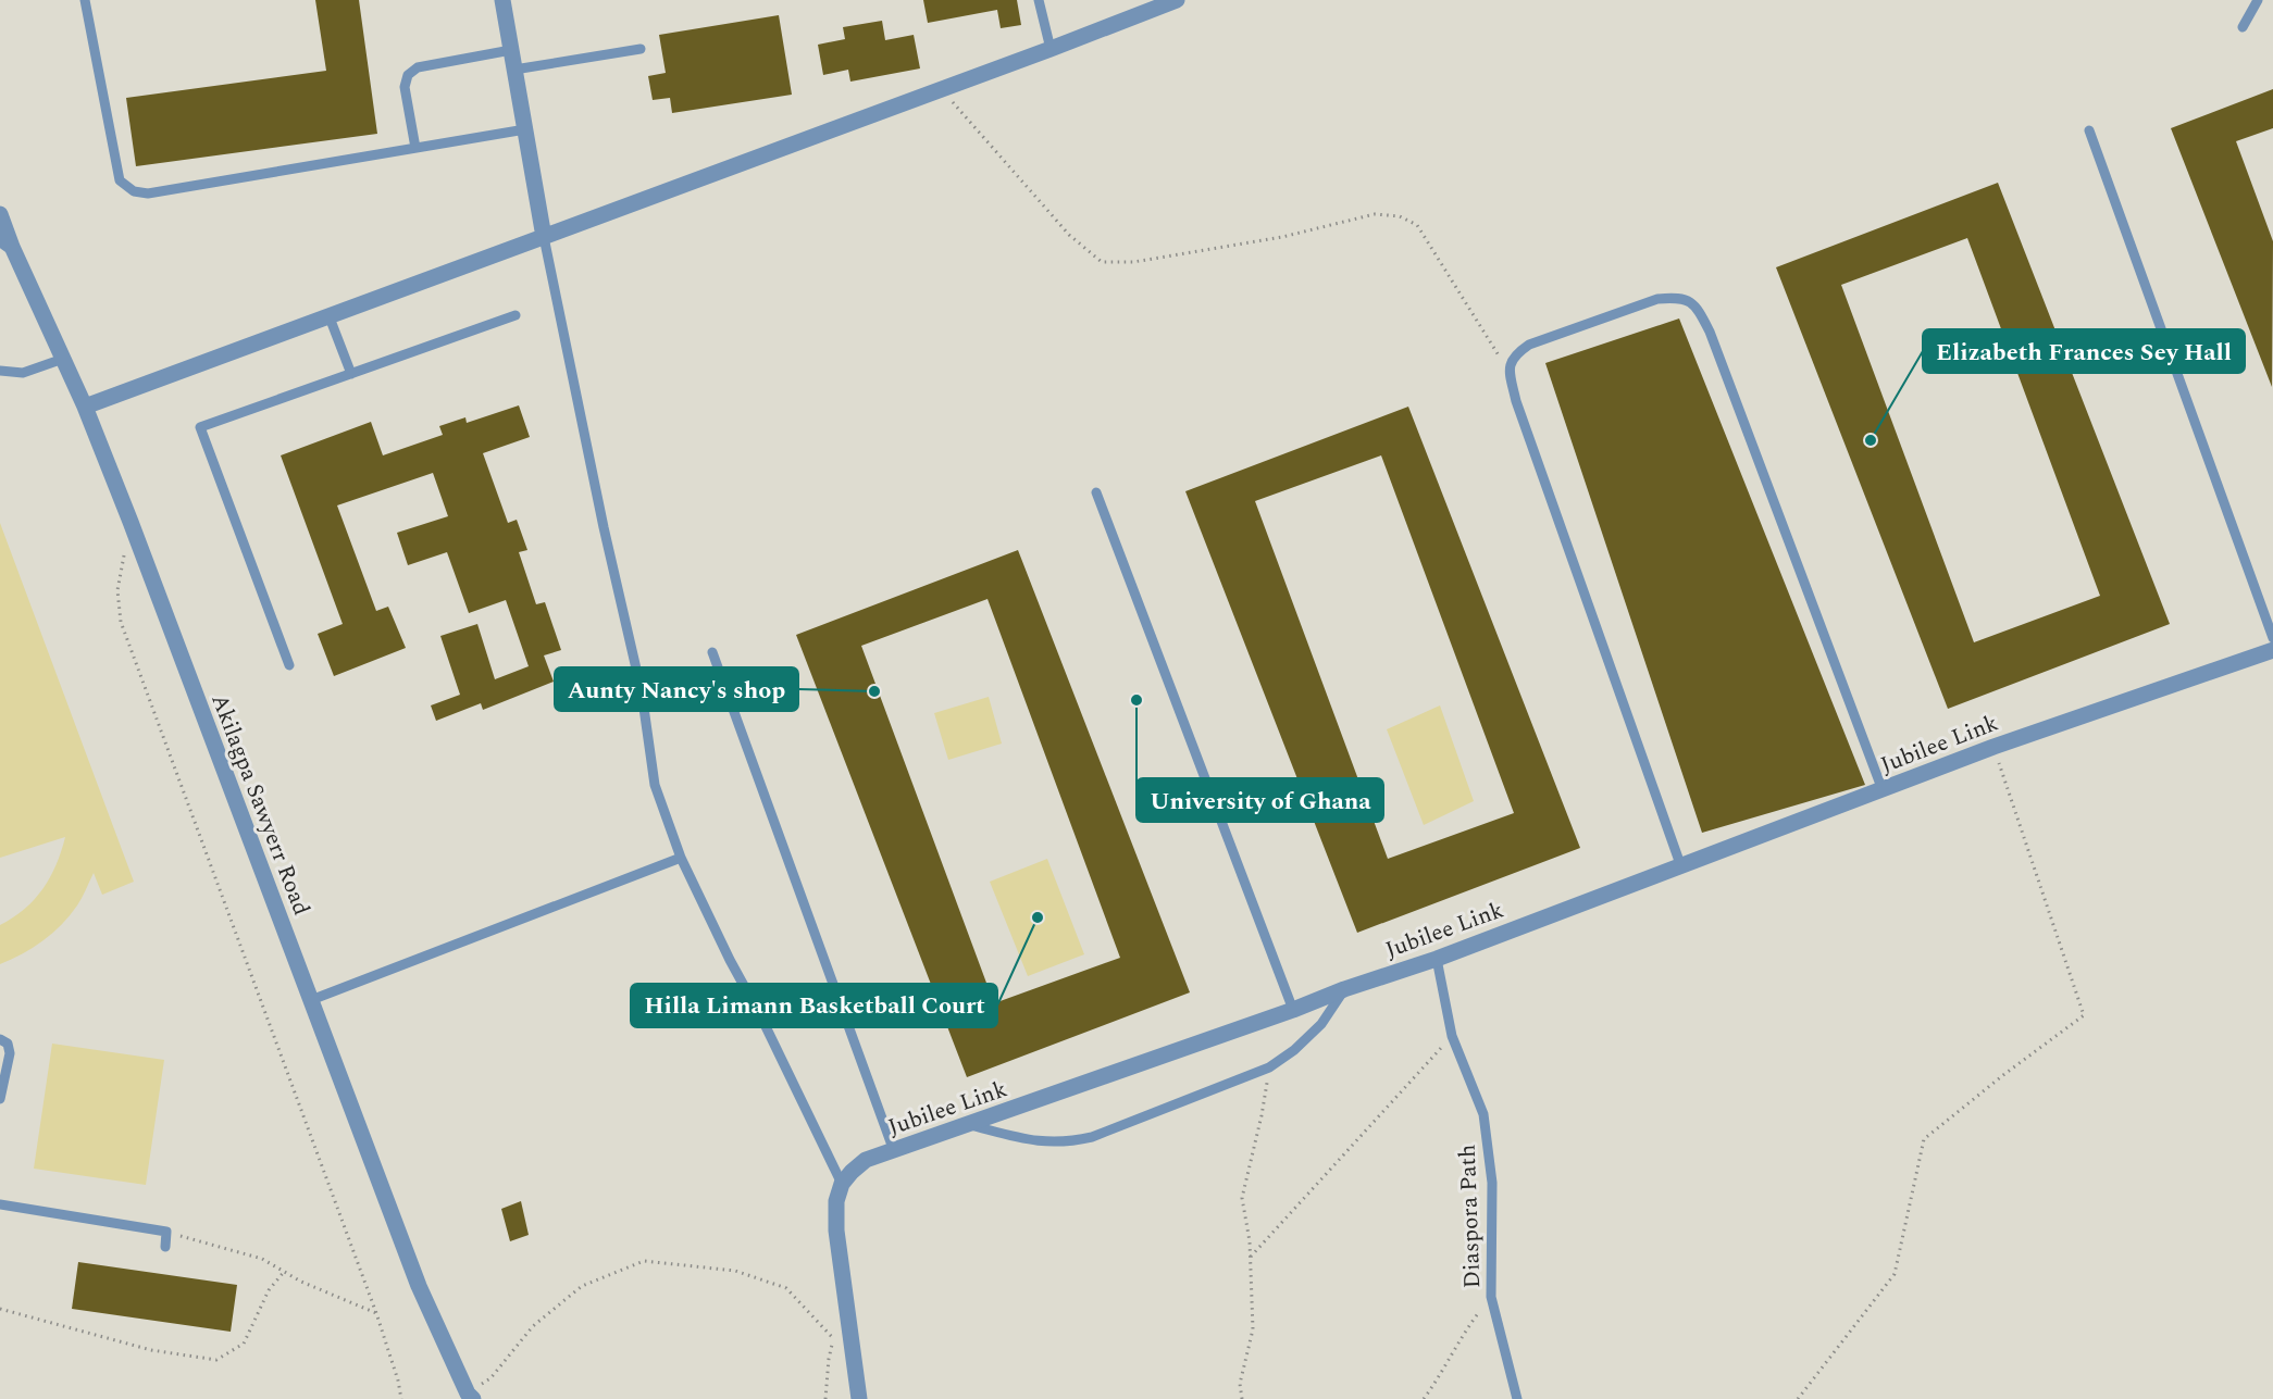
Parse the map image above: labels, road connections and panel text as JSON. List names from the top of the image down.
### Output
{
  "streets": {
    "street": ["Jubilee Link", "Akilagpa Sawyerr Road"],
    "lane": ["Diaspora Path"]
  },
  "crossings": [
    ["Jubilee Link", "Diaspora Path"]
  ],
  "places": [
    "Elizabeth Frances Sey Hall",
    "Aunty Nancy's shop",
    "University of Ghana",
    "Hilla Limann Basketball Court"
  ]
}
